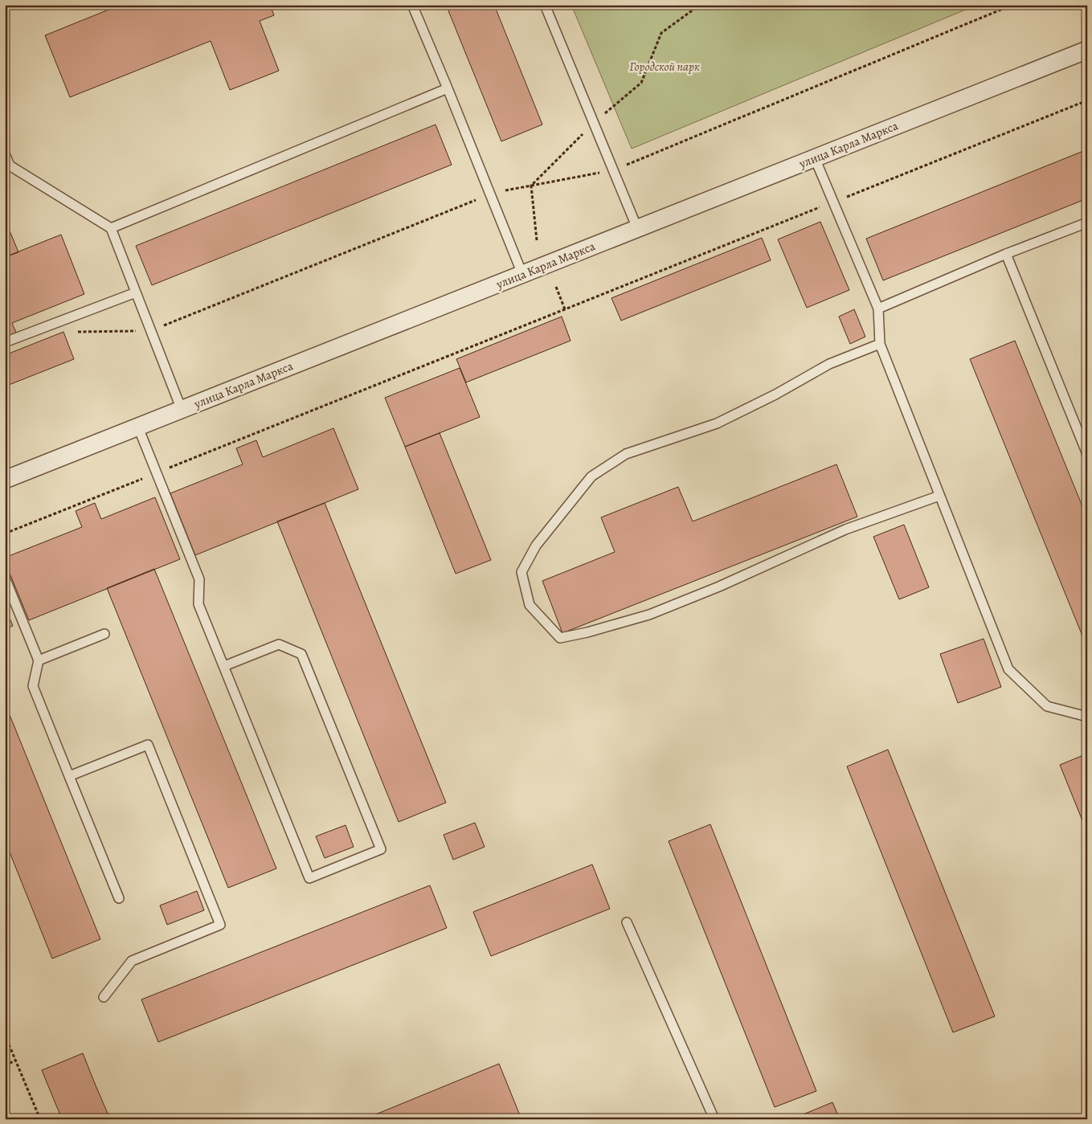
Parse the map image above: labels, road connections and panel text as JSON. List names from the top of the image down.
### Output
{
  "streets": {
    "street": ["улица Карла Маркса"]
  },
  "parks": ["Городской парк"]
}
